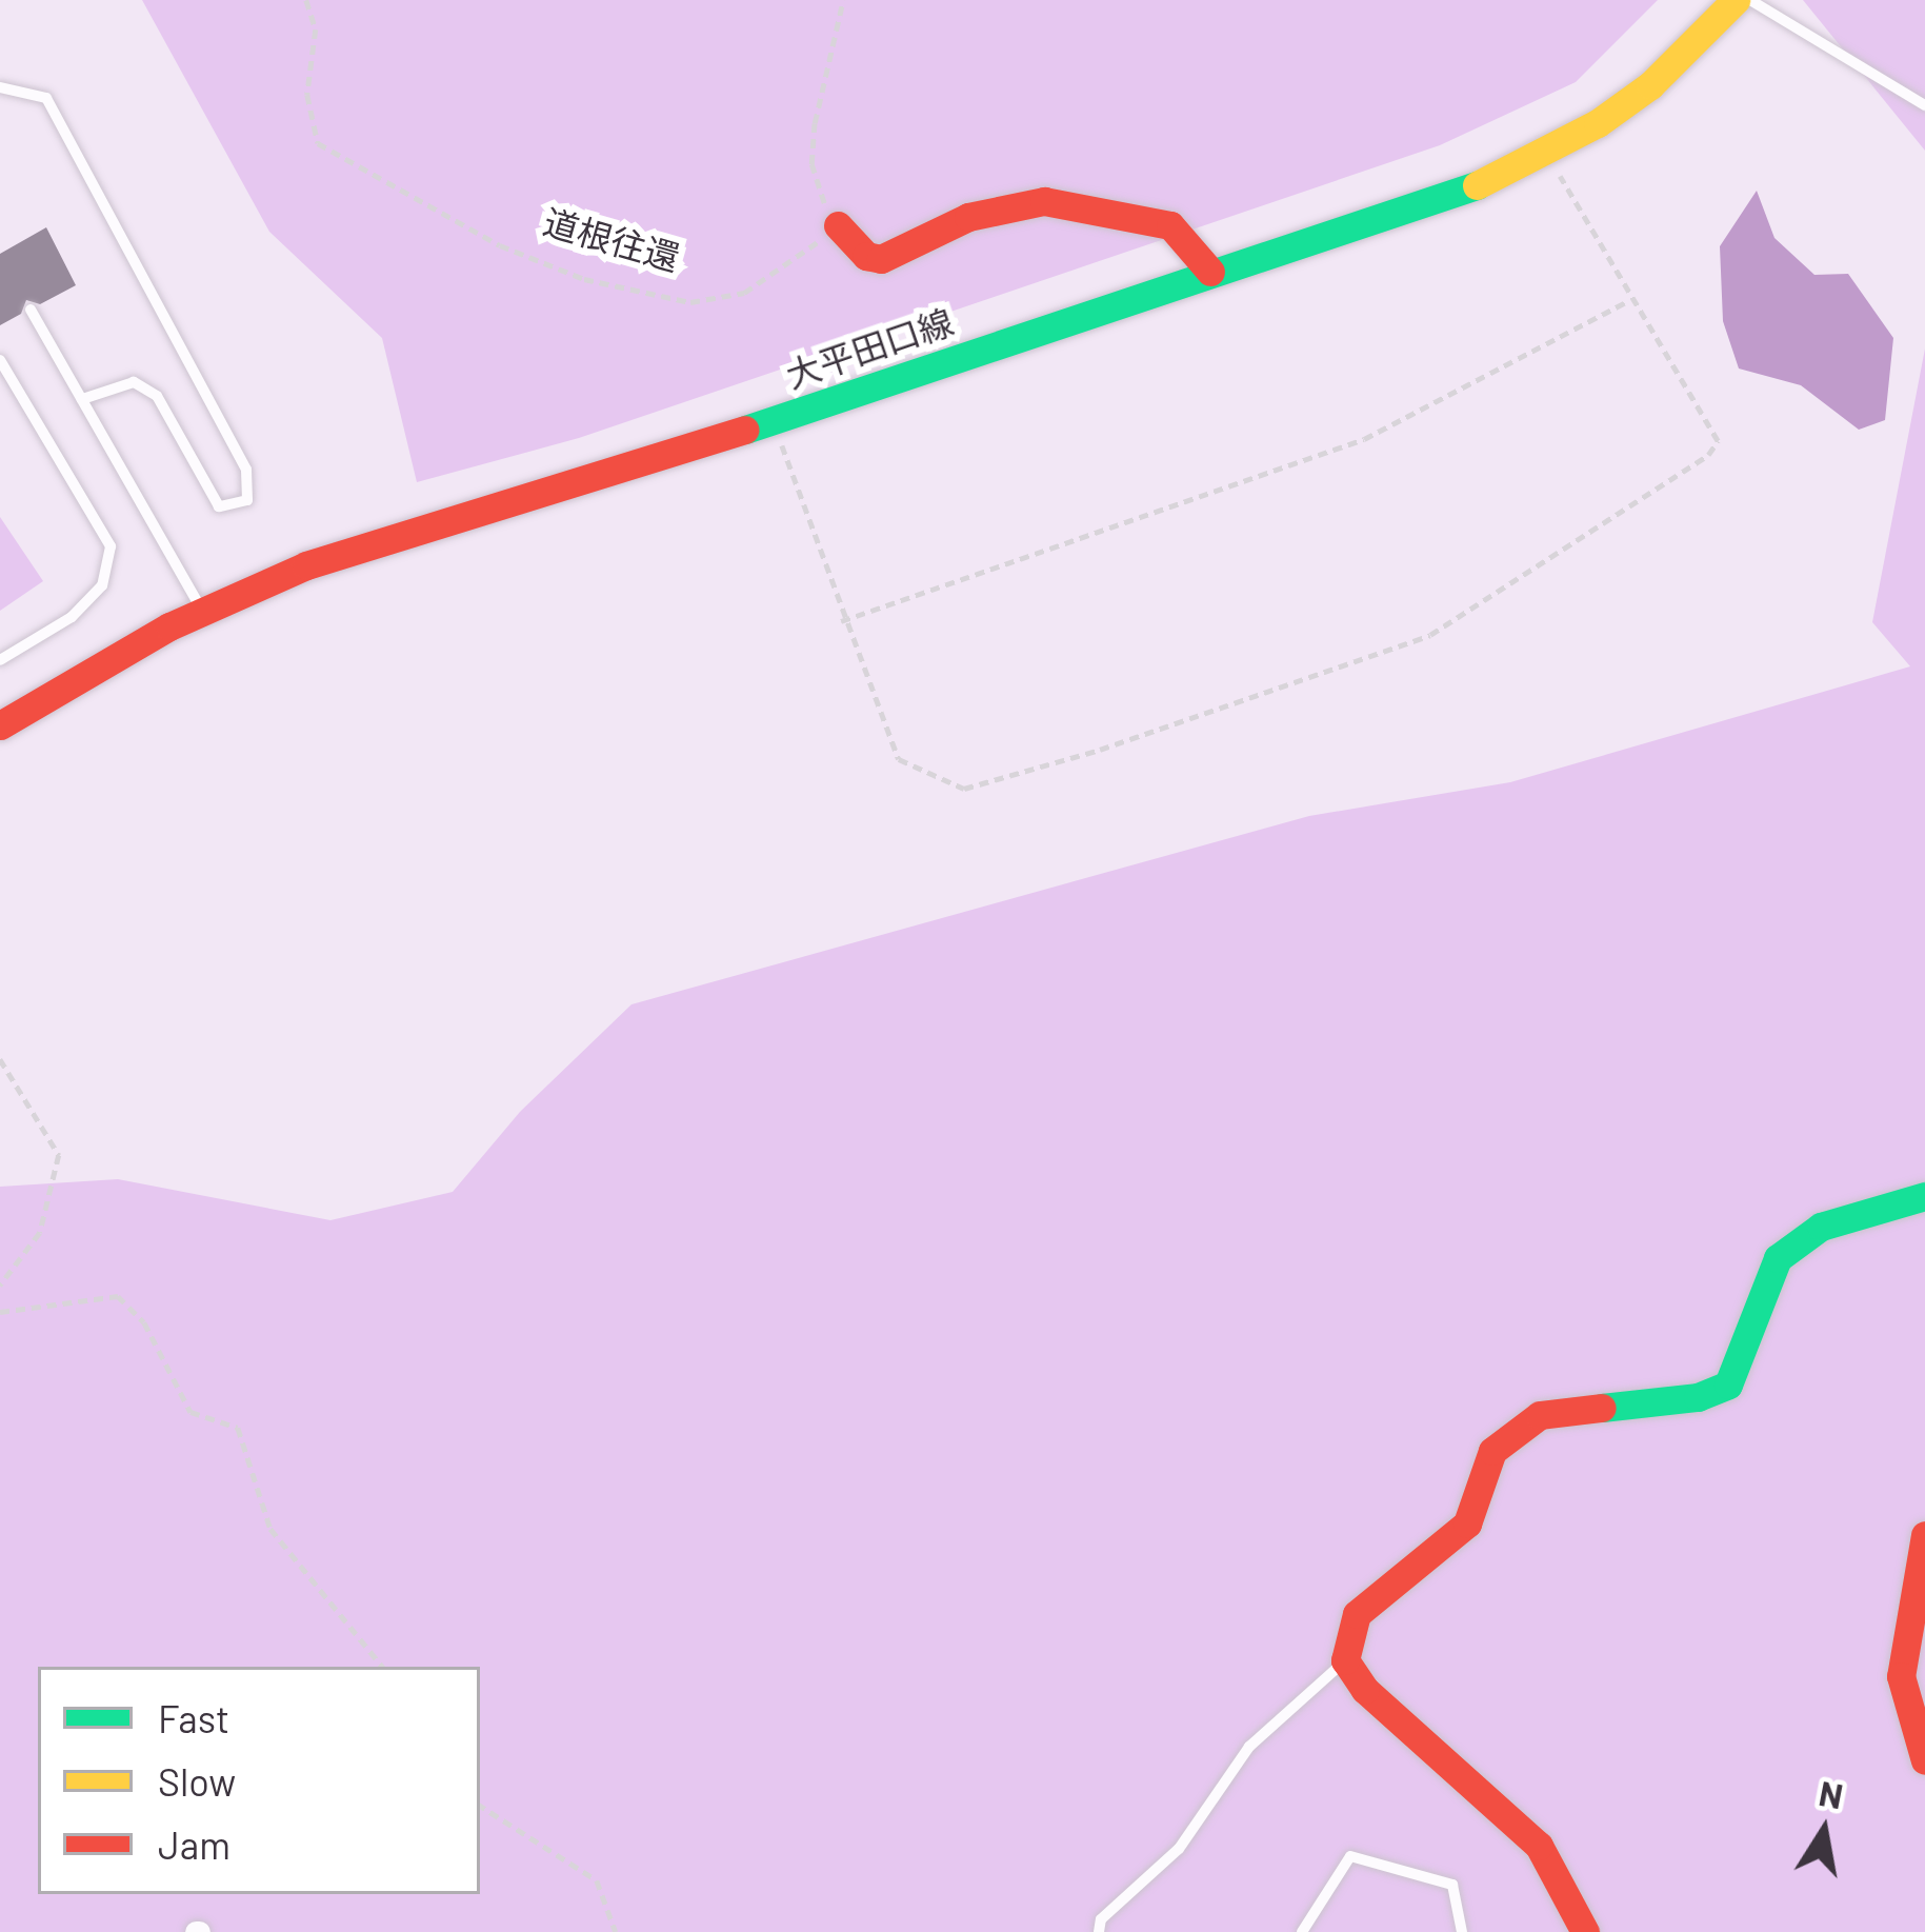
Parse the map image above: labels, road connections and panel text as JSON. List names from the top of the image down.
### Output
{
  "streets": {
    "street": ["大平田口線"],
    "path": ["道根往還"]
  },
  "legend": ["Fast", "Slow", "Jam"],
  "north": "top"
}
